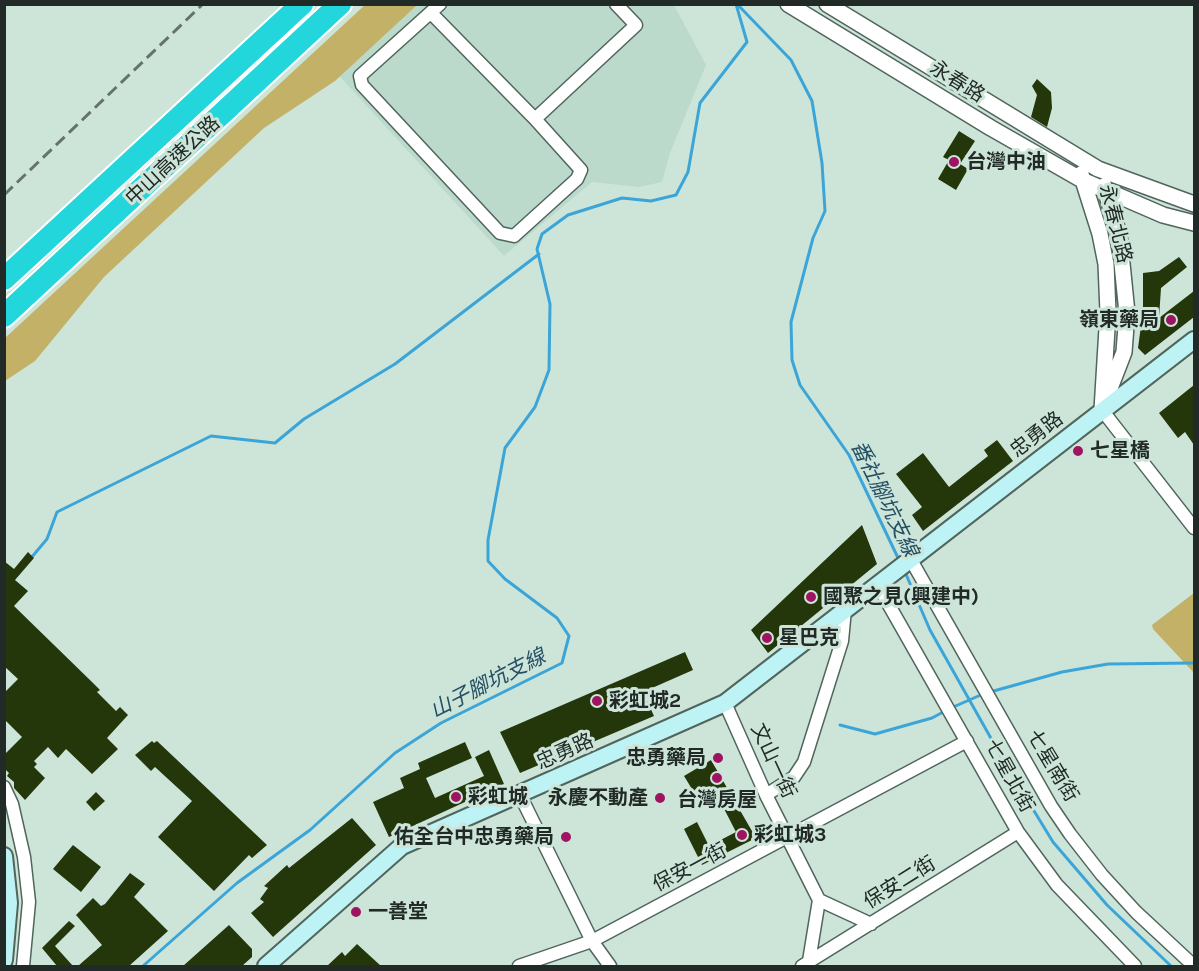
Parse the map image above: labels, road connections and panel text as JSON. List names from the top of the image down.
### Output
{
  "streets": {
    "highway": ["中山高速公路"],
    "main road": ["忠勇路"],
    "street": [
      "永春路",
      "永春北路",
      "文山一街",
      "七星南街",
      "七星北街",
      "保安一街",
      "保安二街"
    ]
  },
  "crossings": [
    ["永春路", "永春北路"],
    ["永春北路", "忠勇路"],
    ["忠勇路", "文山一街"],
    ["忠勇路", "七星南街"],
    ["忠勇路", "七星北街"],
    ["文山一街", "保安一街"],
    ["七星北街", "保安一街"],
    ["七星北街", "保安二街"]
  ],
  "water": ["番社腳坑支線", "山子腳坑支線"],
  "places": [
    "台灣中油",
    "嶺東藥局",
    "七星橋",
    "國聚之見(興建中)",
    "星巴克",
    "彩虹城2",
    "忠勇藥局",
    "台灣房屋",
    "彩虹城",
    "永慶不動產",
    "彩虹城3",
    "佑全台中忠勇藥局",
    "一善堂"
  ]
}
